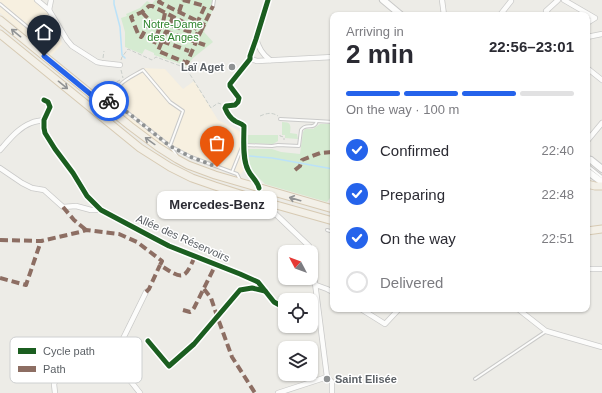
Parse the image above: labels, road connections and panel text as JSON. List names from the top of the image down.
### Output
{
  "streets": {
    "street": ["Allée des Réservoirs"]
  },
  "parks": ["Notre-Dame des Anges"],
  "places": ["Laï Aget", "Mercedes-Benz", "Saint Elisée"],
  "legend": ["Cycle path", "Path"],
  "north": "top left",
  "page": {
    "heading": ["2 min", "Arriving in", "22:56–23:01"],
    "bar": "On the way · 100 m",
    "list": [
      ["Confirmed", "22:40"],
      ["Preparing", "22:48"],
      ["On the way", "22:51"],
      "Delivered"
    ],
    "bubble": "Mercedes-Benz"
  }
}
